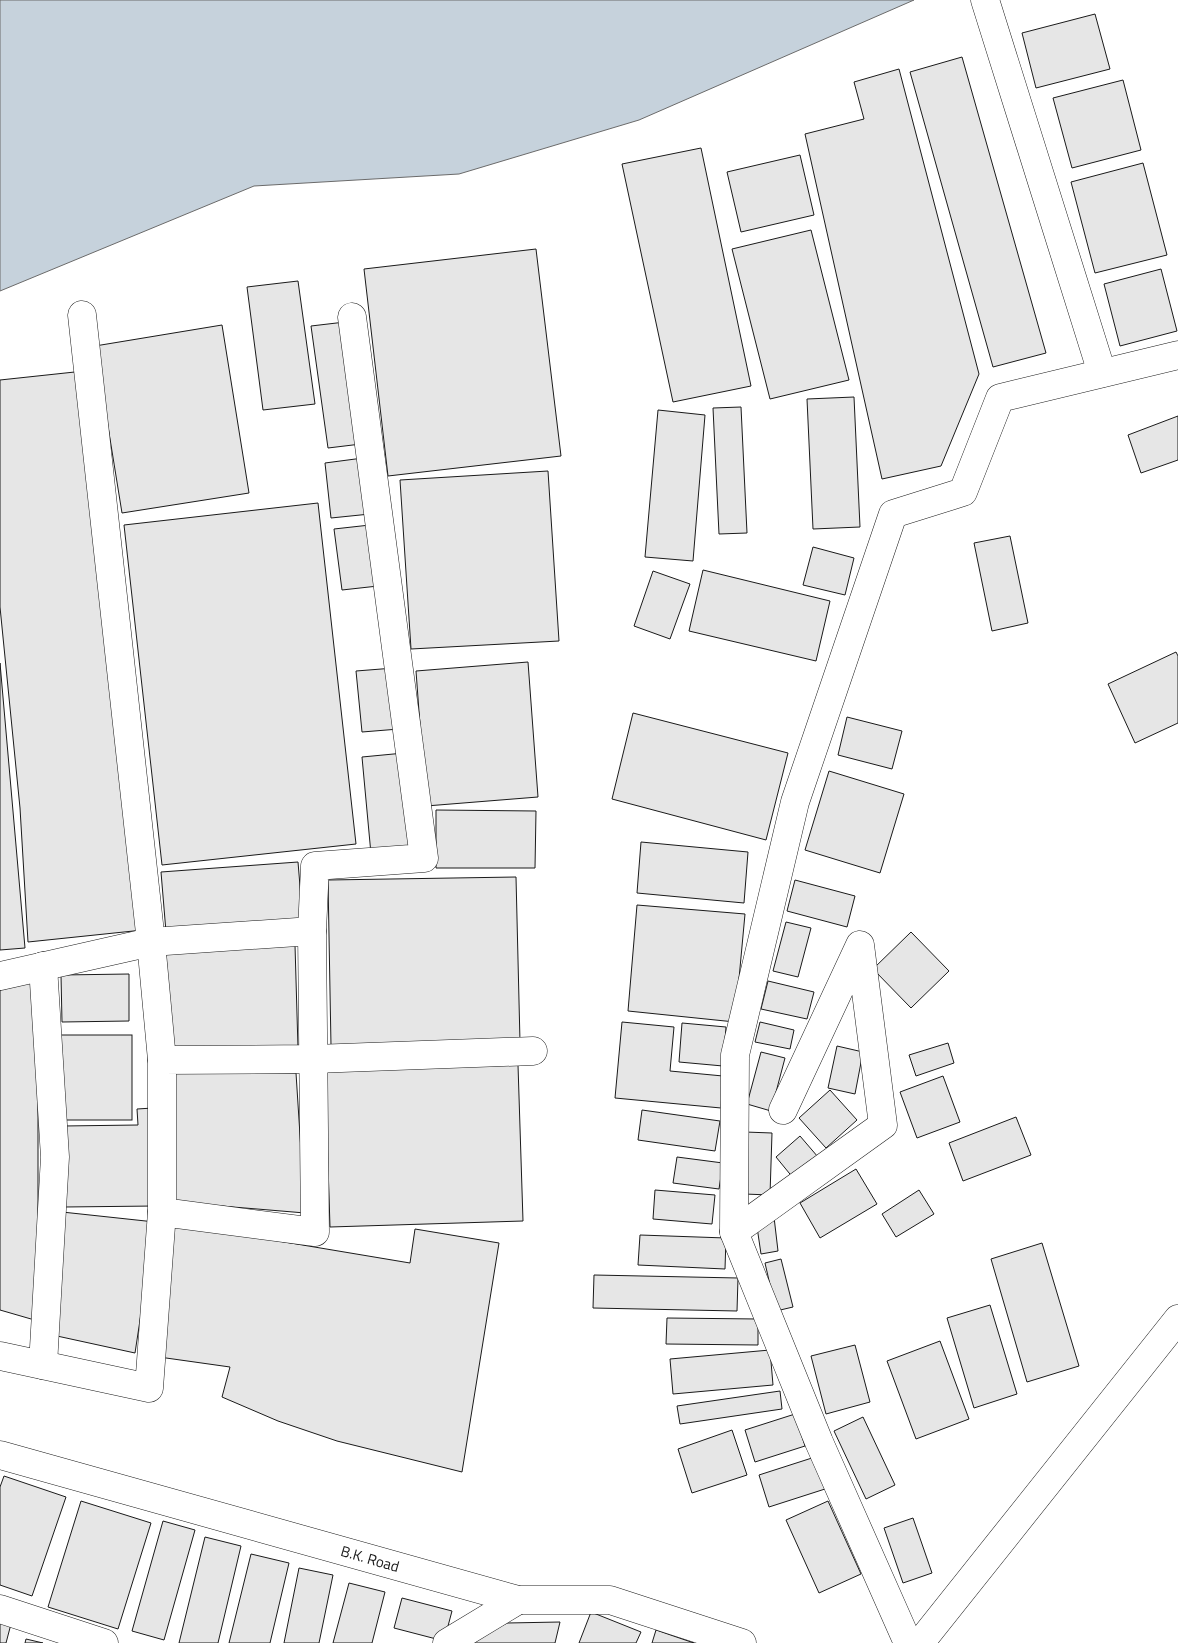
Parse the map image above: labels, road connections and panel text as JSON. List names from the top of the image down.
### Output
{
  "streets": {
    "street": ["B.K. Road"]
  }
}
